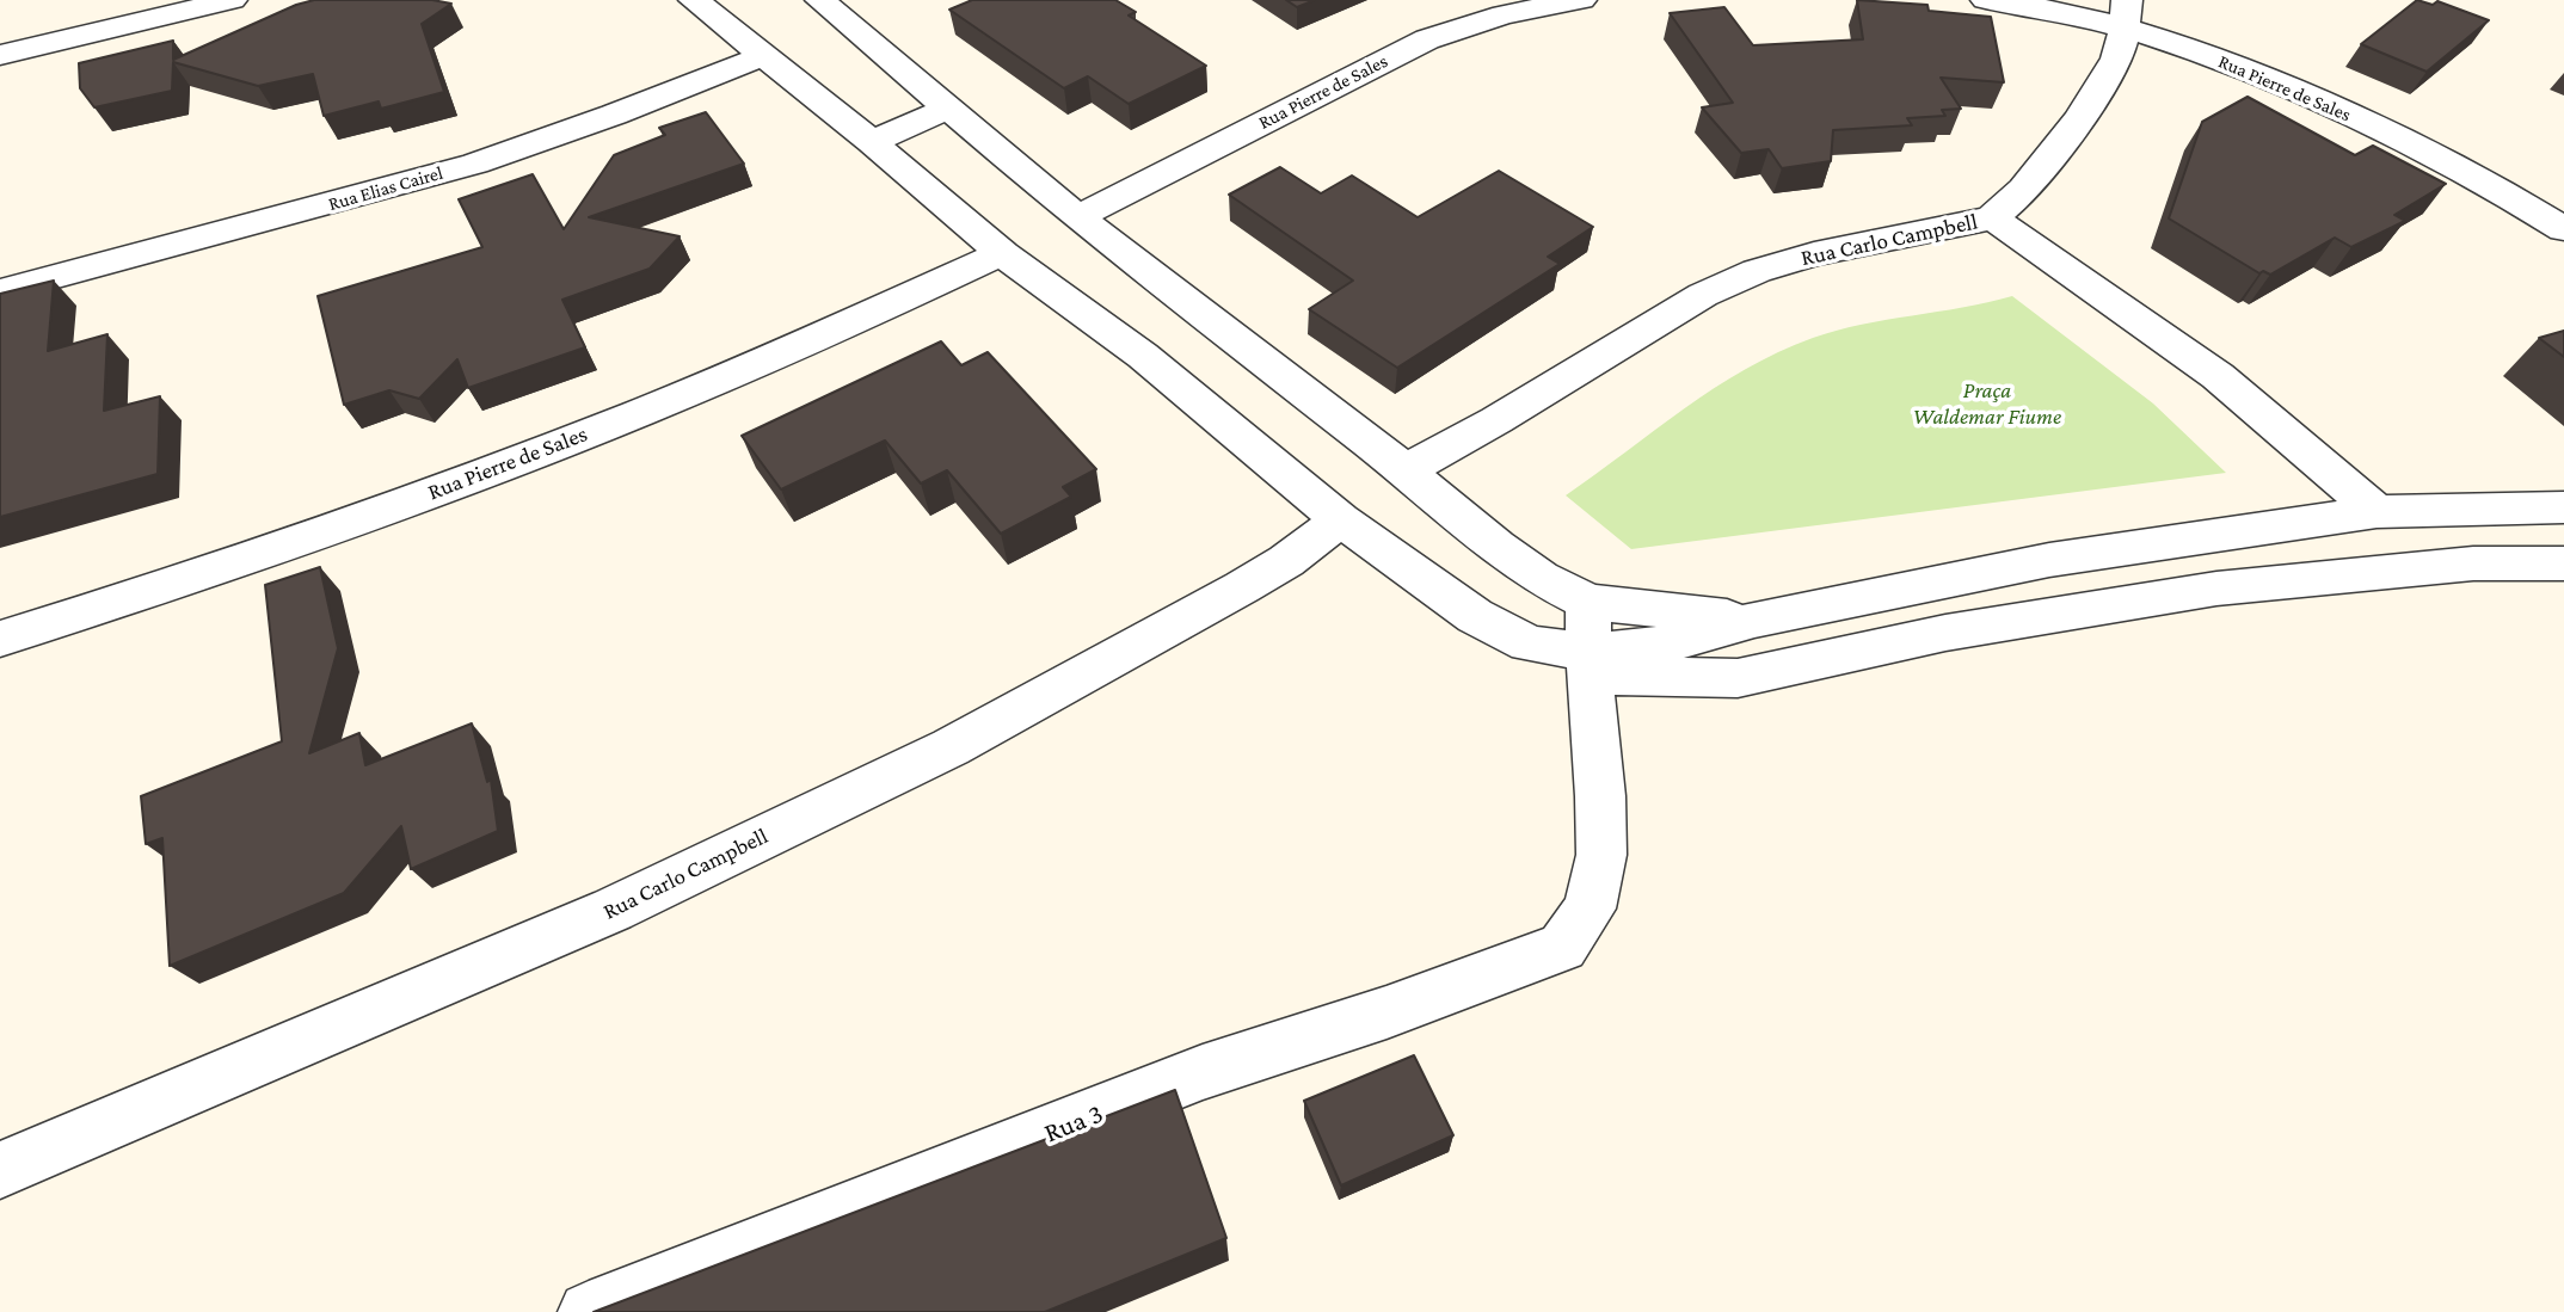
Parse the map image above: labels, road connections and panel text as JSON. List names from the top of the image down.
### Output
{
  "streets": {
    "street": [
      "Rua Pierre de Sales",
      "Rua Elias Cairel",
      "Rua Carlo Campbell",
      "Rua 3"
    ]
  },
  "parks": ["Praça Waldemar Fiume"]
}
